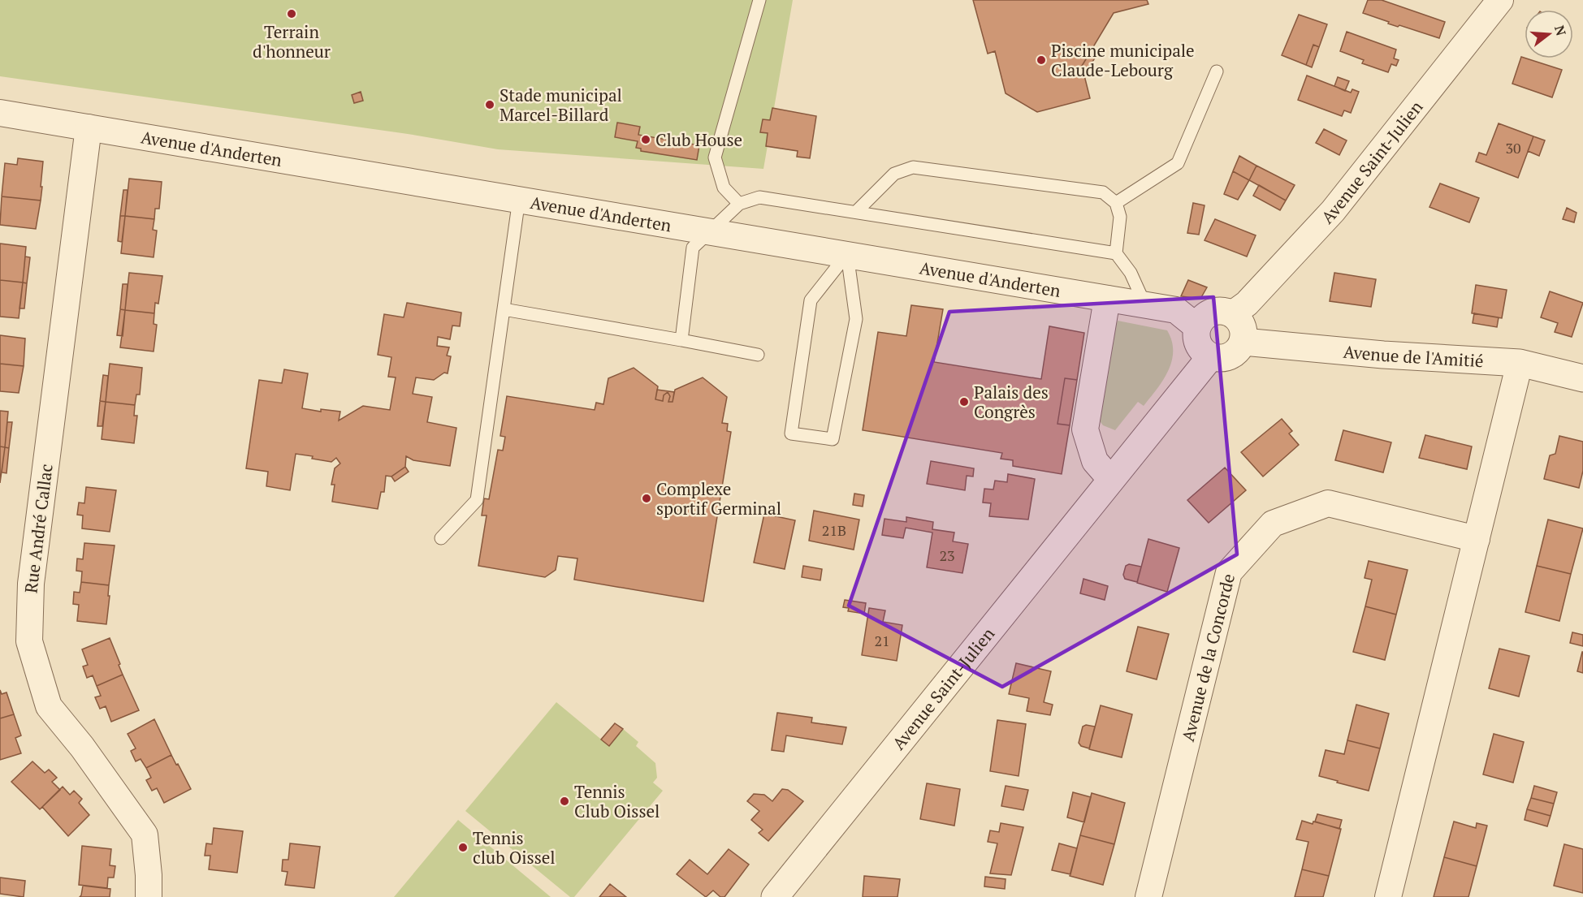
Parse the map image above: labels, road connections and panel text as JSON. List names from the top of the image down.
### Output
{
  "streets": {
    "street": [
      "Avenue d'Anderten",
      "Avenue Saint-Julien",
      "Avenue de l'Amitié",
      "Rue André Callac",
      "Avenue de la Concorde"
    ]
  },
  "crossings": [
    ["Avenue d'Anderten", "Avenue Saint-Julien"],
    ["Avenue d'Anderten", "Avenue de l'Amitié"],
    ["Avenue d'Anderten", "Rue André Callac"],
    ["Avenue Saint-Julien", "Avenue de l'Amitié"]
  ],
  "places": [
    "Terrain d'honneur",
    "Piscine municipale Claude-Lebourg",
    "Stade municipal Marcel-Billard",
    "Club House",
    "Palais des Congrès",
    "Complexe sportif Germinal",
    "Tennis Club Oissel",
    "Tennis club Oissel"
  ],
  "house_numbers": [
    "30",
    "21B",
    "23",
    "21"
  ],
  "north": "right"
}
